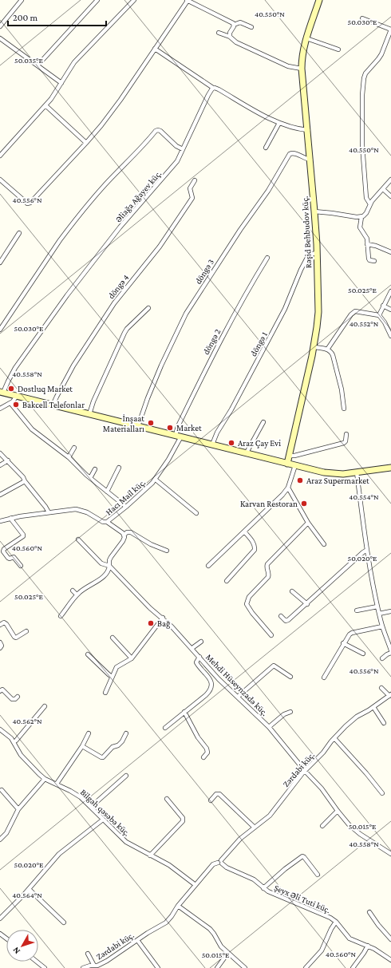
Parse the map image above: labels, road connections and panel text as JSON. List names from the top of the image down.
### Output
{
  "streets": {
    "street": [
      "Əliağa Ağayev küç.",
      "Rəşid Behbudov küç.",
      "döngə 3",
      "döngə 4",
      "döngə 2",
      "döngə 1",
      "Hacı Mail küç.",
      "Mehdi Hüseynzadə küç.",
      "Zərdabi küç.",
      "Bilgəh qəsəbə küç.",
      "Şeyx Əli Tuti küç."
    ]
  },
  "crossings": [
    ["Rəşid Behbudov küç.", "döngə 3"],
    ["Rəşid Behbudov küç.", "döngə 1"],
    ["döngə 2", "Hacı Mail küç."],
    ["Mehdi Hüseynzadə küç.", "Zərdabi küç."],
    ["Zərdabi küç.", "Bilgəh qəsəbə küç."],
    ["Zərdabi küç.", "Şeyx Əli Tuti küç."]
  ],
  "places": [
    "Dostluq Market",
    "Bakcell Telefonlar",
    "İnşaat Materialları",
    "Market",
    "Araz Çay Evi",
    "Araz Supermarket",
    "Karvan Restoran",
    "Bağ"
  ],
  "scale_bar": "200 m",
  "north": "bottom left",
  "coordinates": [
    "40.550°N",
    "50.030°E",
    "50.035°E",
    "40.556°N",
    "50.025°E",
    "40.552°N",
    "40.558°N",
    "40.554°N",
    "40.560°N",
    "50.020°E",
    "40.562°N",
    "50.015°E",
    "40.564°N"
  ]
}
